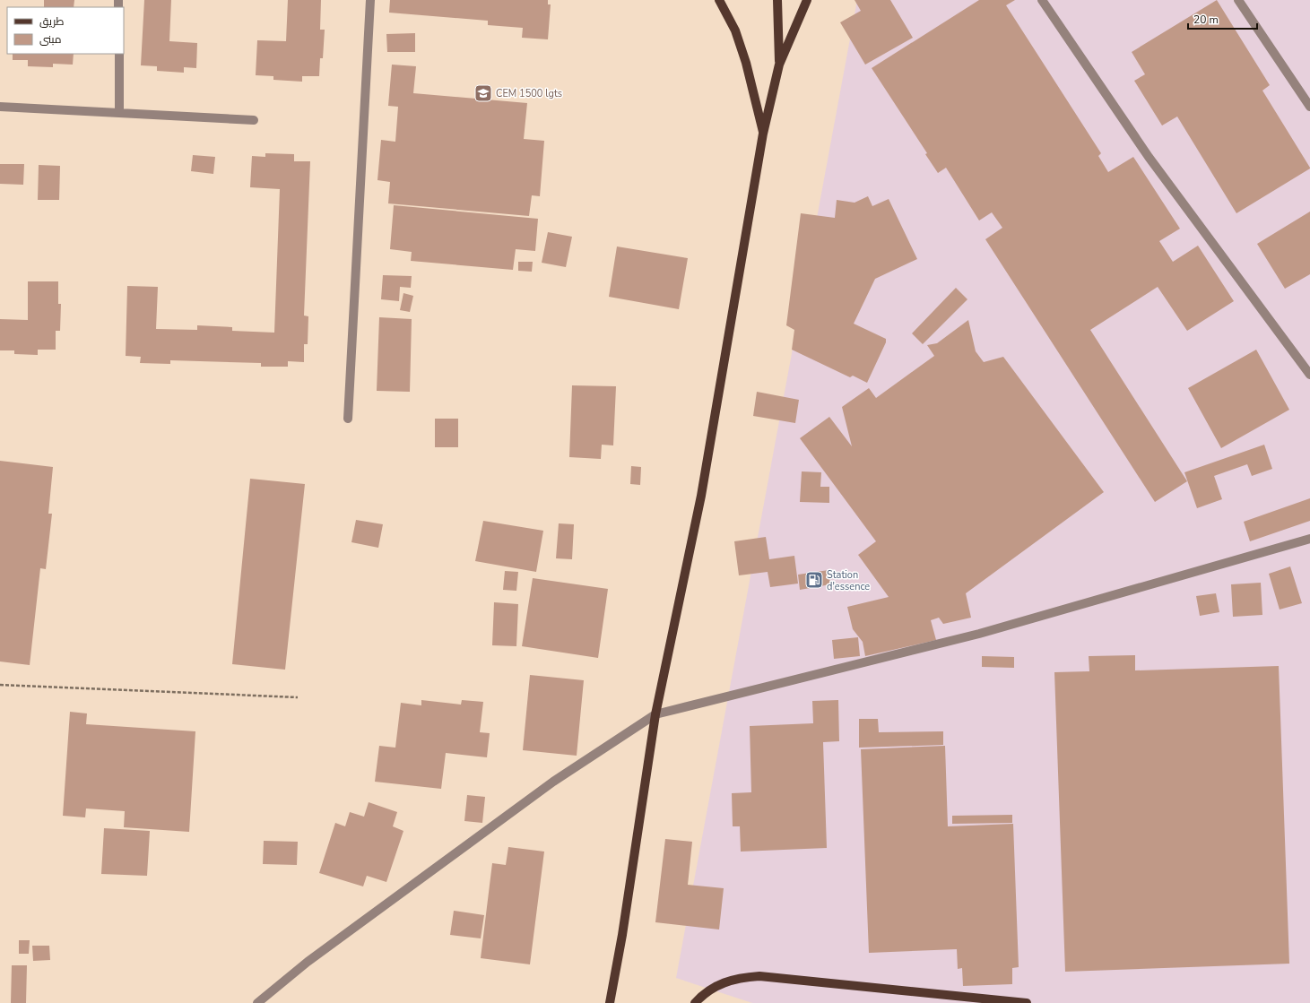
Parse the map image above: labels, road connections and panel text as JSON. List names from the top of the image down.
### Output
{
  "places": {
    "school or university": ["CEM 1500 lgts"],
    "fuel station": ["Station d'essence"]
  },
  "legend": ["طريق", "مبنى"],
  "scale_bar": "20 m"
}
